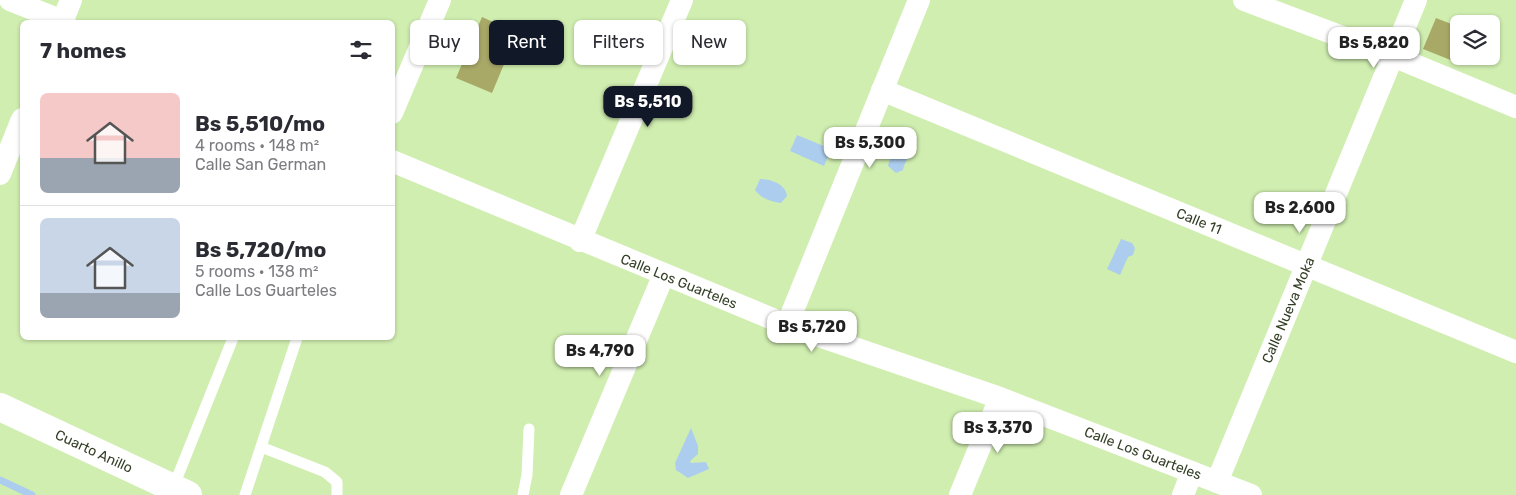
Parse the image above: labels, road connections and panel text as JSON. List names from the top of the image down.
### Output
{
  "streets": {
    "highway": ["Cuarto Anillo"],
    "street": ["Calle 11", "Calle Los Guarteles", "Calle Nueva Moka"]
  },
  "crossings": [
    ["Calle 11", "Calle Nueva Moka"],
    ["Calle Los Guarteles", "Calle Nueva Moka"]
  ],
  "page": {
    "chip": [
      "Buy",
      "Rent",
      "Filters",
      "New"
    ],
    "heading": "7 homes",
    "price": [
      "Bs 5,820",
      "Bs 5,510",
      "Bs 5,300",
      "Bs 2,600",
      "Bs 5,720",
      "Bs 4,790",
      "Bs 3,370"
    ],
    "list": [
      {
        "name": "Bs 5,510/mo",
        "note": "4 rooms · 148 m² · Calle San German"
      },
      {
        "name": "Bs 5,720/mo",
        "note": "5 rooms · 138 m² · Calle Los Guarteles"
      }
    ]
  }
}
